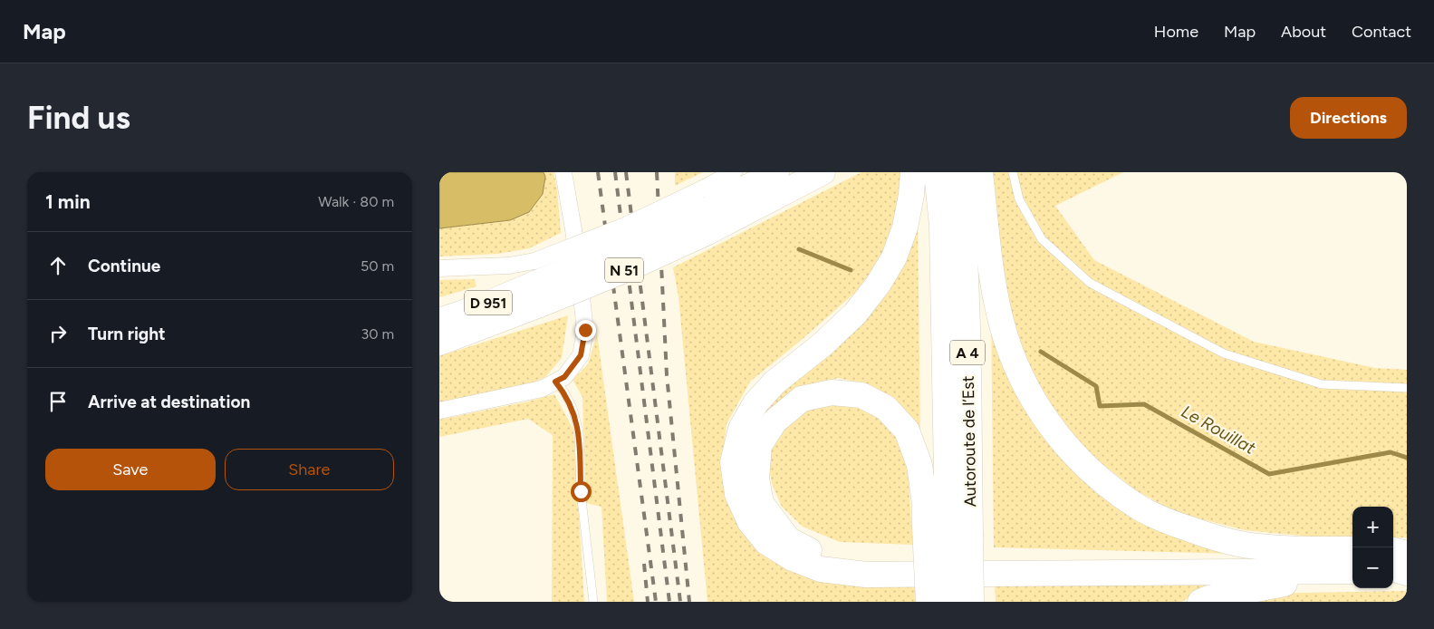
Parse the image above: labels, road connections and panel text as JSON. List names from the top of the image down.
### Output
{
  "streets": {
    "main road": [
      "N 51",
      "D 951",
      "A 4",
      "Autoroute de l’Est"
    ]
  },
  "crossings": [
    ["N 51", "D 951"]
  ],
  "water": ["Le Rouillat"],
  "page": {
    "header": "Map",
    "nav": [
      "Home",
      "Map",
      "About",
      "Contact"
    ],
    "buttons": [
      "Directions",
      ["Save", "Share"]
    ],
    "title": "Find us",
    "heading": ["1 min", "Walk · 80 m"],
    "list": [
      ["Continue", "50 m"],
      ["Turn right", "30 m"],
      "Arrive at destination"
    ],
    "map_buttons": ["+", "−"]
  }
}
